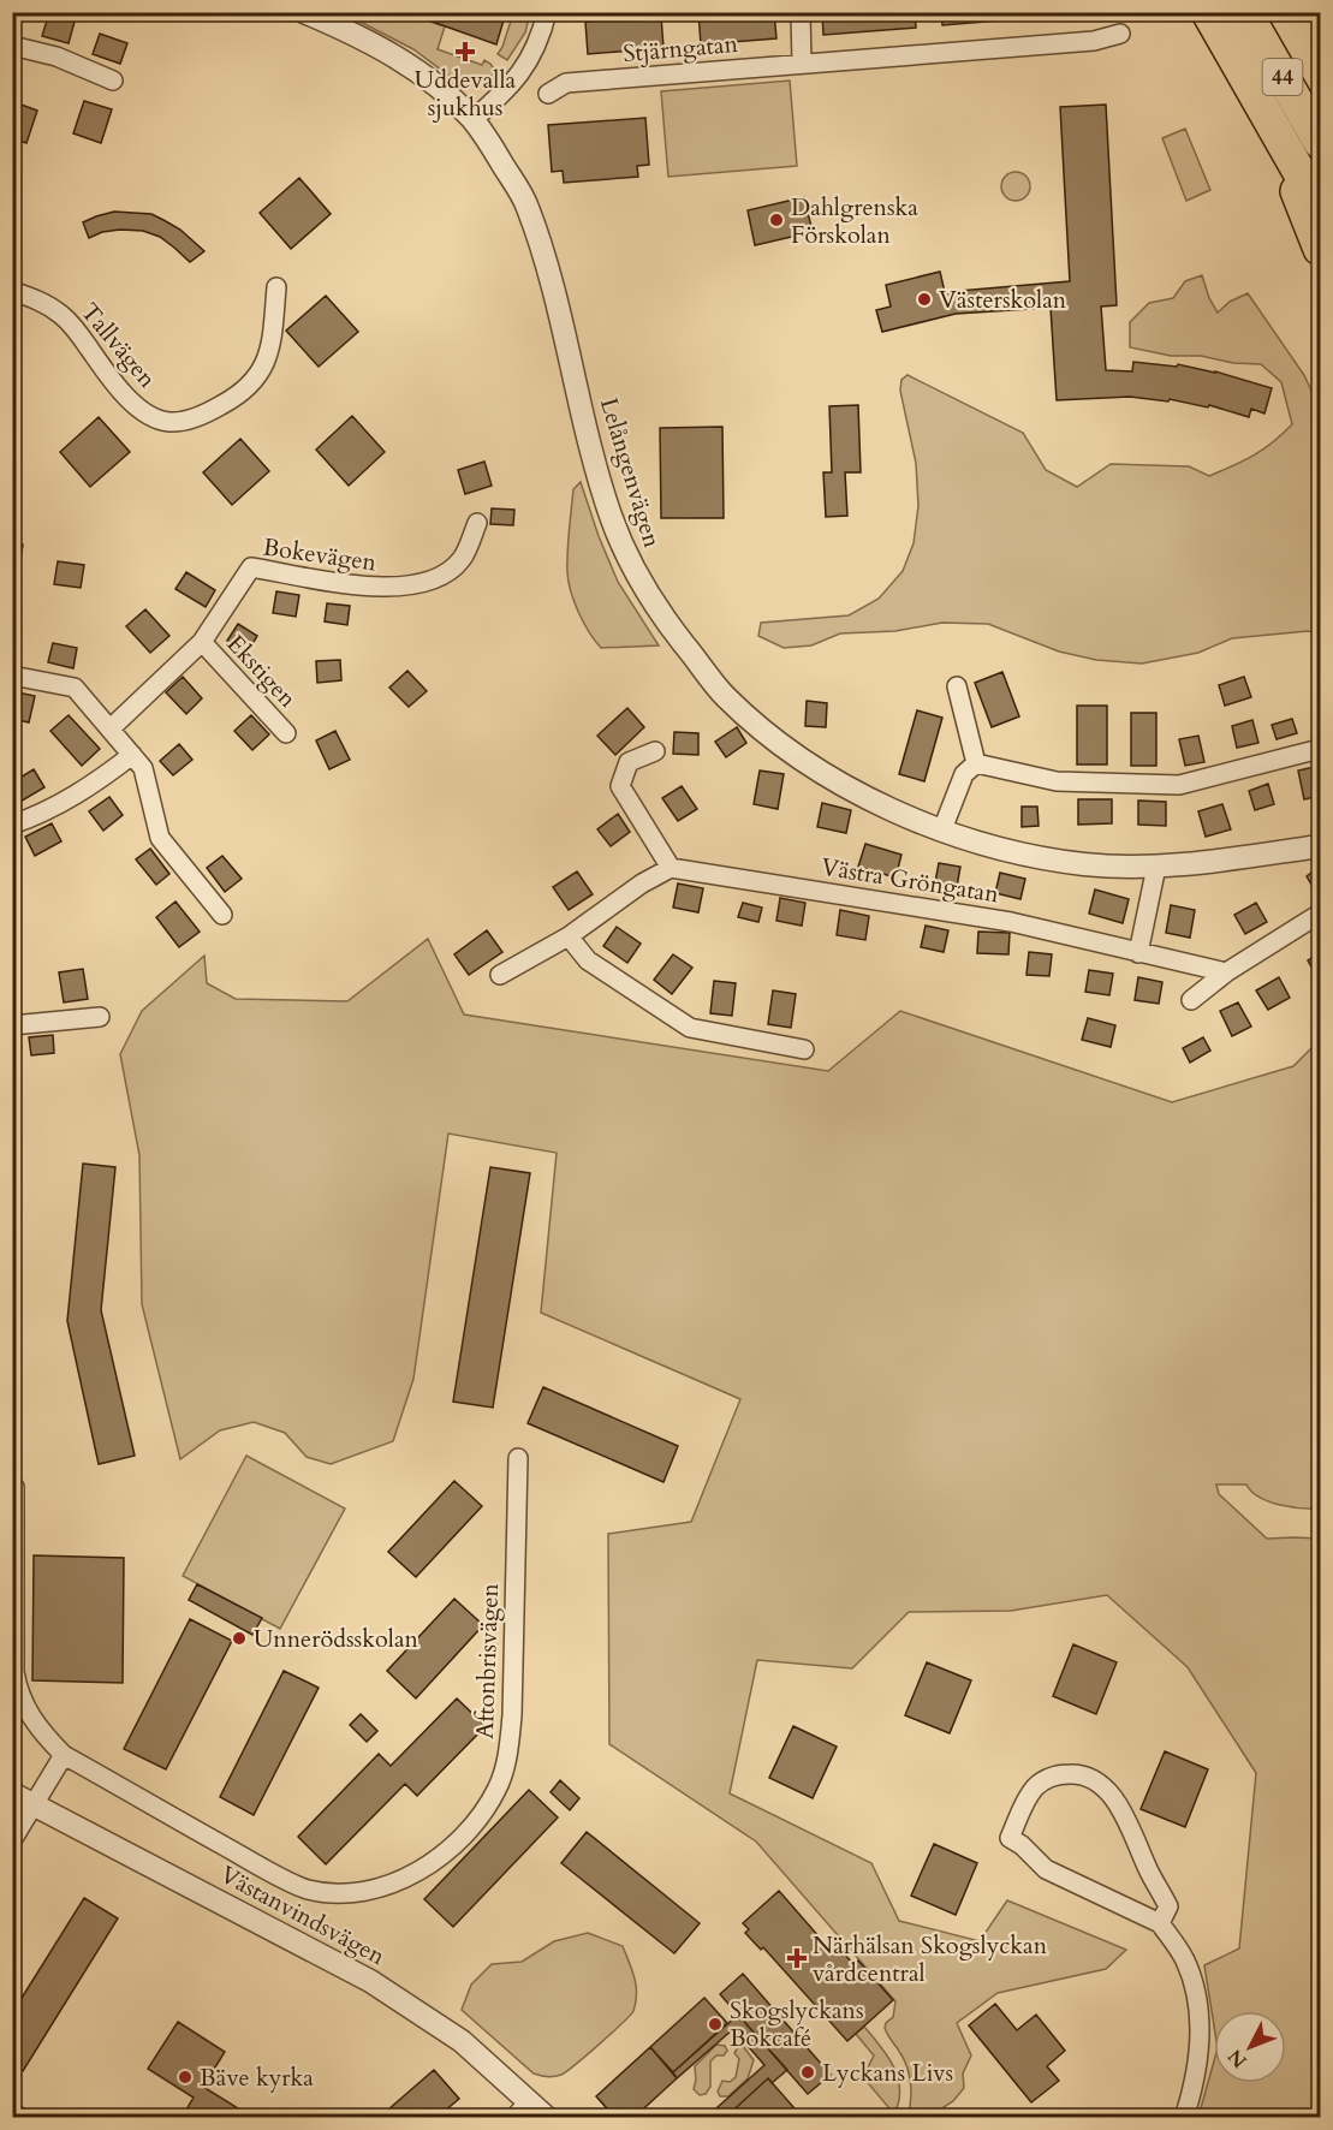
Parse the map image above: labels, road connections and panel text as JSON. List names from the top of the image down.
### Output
{
  "streets": {
    "highway": ["44"],
    "street": [
      "Stjärngatan",
      "Tallvägen",
      "Lelångenvägen",
      "Bokevägen",
      "Ekstigen",
      "Västra Gröngatan",
      "Aftonbrisvägen",
      "Västanvindsvägen"
    ]
  },
  "crossings": [
    ["Bokevägen", "Ekstigen"]
  ],
  "places": {
    "health": ["Uddevalla sjukhus", "Närhälsan Skogslyckan vårdcentral"],
    "other": [
      "Dahlgrenska Förskolan",
      "Västerskolan",
      "Unnerödsskolan",
      "Skogslyckans Bokcafé",
      "Lyckans Livs",
      "Bäve kyrka"
    ]
  },
  "north": "bottom left"
}
